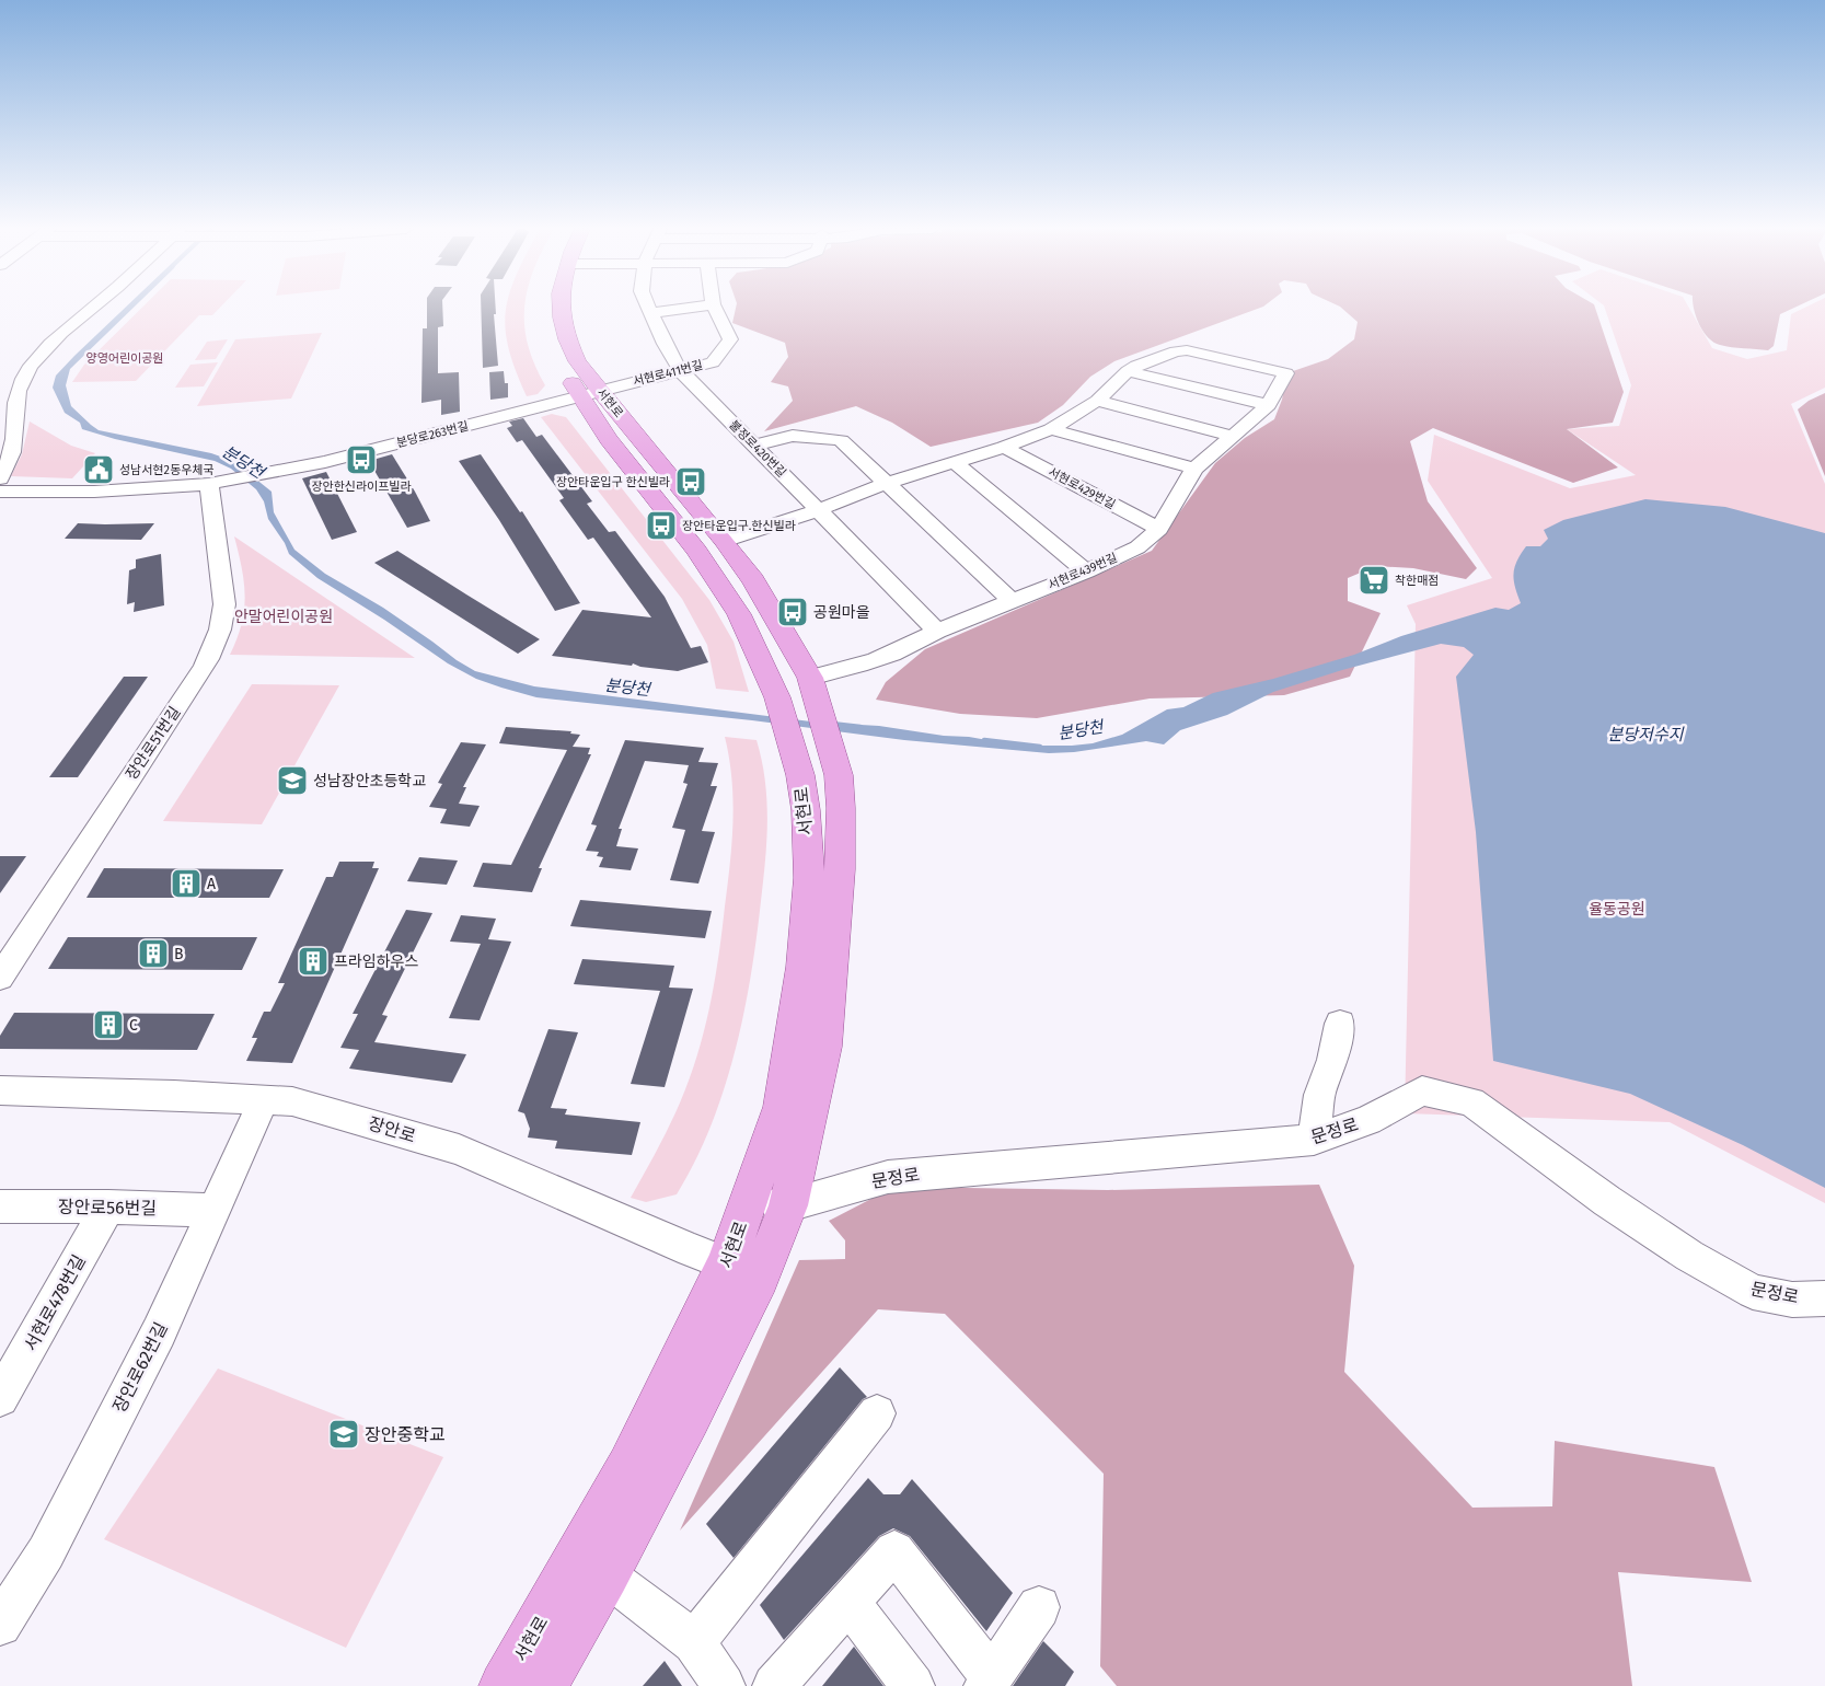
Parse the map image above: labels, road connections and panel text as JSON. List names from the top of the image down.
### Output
{
  "streets": {
    "main road": ["서현로"],
    "street": [
      "서현로411번길",
      "분당로263번길",
      "불정로420번길",
      "서현로429번길",
      "서현로439번길",
      "장안로51번길",
      "장안로",
      "문정로",
      "장안로56번길",
      "서현로478번길",
      "장안로62번길"
    ]
  },
  "crossings": [
    ["서현로411번길", "서현로"],
    ["서현로411번길", "분당로263번길"],
    ["서현로411번길", "불정로420번길"],
    ["서현로", "분당로263번길"],
    ["서현로", "서현로439번길"],
    ["서현로", "장안로"],
    ["서현로", "문정로"],
    ["분당로263번길", "장안로51번길"],
    ["불정로420번길", "서현로439번길"],
    ["서현로429번길", "서현로439번길"],
    ["장안로", "장안로62번길"],
    ["장안로56번길", "서현로478번길"],
    ["장안로56번길", "장안로62번길"]
  ],
  "water": ["분당천", "분당저수지"],
  "parks": ["양영어린이공원", "안말어린이공원", "율동공원"],
  "places": {
    "bus stop": [
      "장안한신라이프빌라",
      "장안타운입구 한신빌라",
      "장안타운입구.한신빌라",
      "공원마을"
    ],
    "public building": ["성남서현2동우체국"],
    "supermarket": ["착한매점"],
    "school or university": ["성남장안초등학교", "장안중학교"],
    "building": [
      "A",
      "B",
      "프라임하우스",
      "C"
    ]
  }
}
